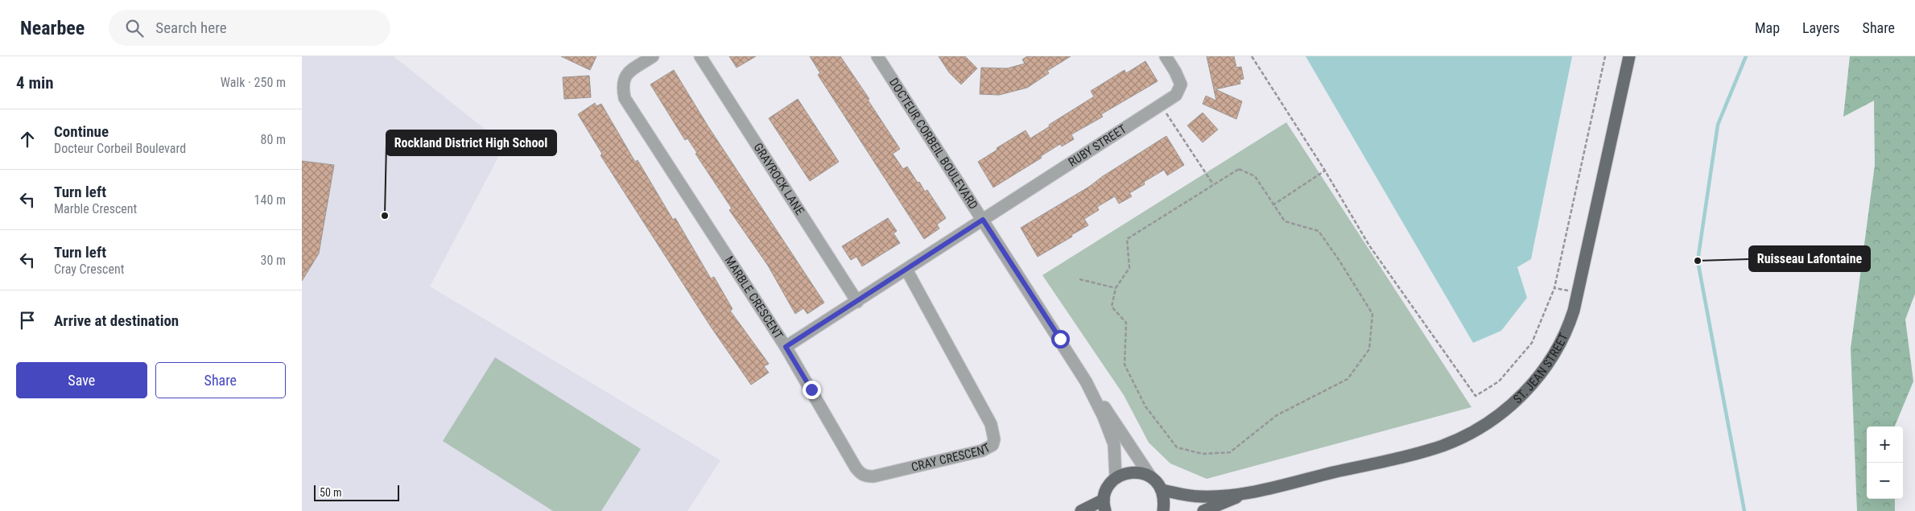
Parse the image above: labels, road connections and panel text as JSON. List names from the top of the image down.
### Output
{
  "streets": {
    "main road": ["ST. JEAN STREET"],
    "street": [
      "DOCTEUR CORBEIL BOULEVARD",
      "RUBY STREET",
      "GRAYROCK LANE",
      "MARBLE CRESCENT",
      "CRAY CRESCENT"
    ]
  },
  "crossings": [
    ["DOCTEUR CORBEIL BOULEVARD", "RUBY STREET"],
    ["DOCTEUR CORBEIL BOULEVARD", "MARBLE CRESCENT"],
    ["RUBY STREET", "MARBLE CRESCENT"],
    ["GRAYROCK LANE", "MARBLE CRESCENT"],
    ["MARBLE CRESCENT", "CRAY CRESCENT"]
  ],
  "places": ["Rockland District High School", "Ruisseau Lafontaine"],
  "scale_bar": "50 m",
  "page": {
    "header": "Nearbee",
    "search": "Search here",
    "nav": ["Map", "Layers", "Share"],
    "heading": ["4 min", "Walk · 250 m"],
    "list": [
      ["Continue", "Docteur Corbeil Boulevard", "80 m"],
      ["Turn left", "Marble Crescent", "140 m"],
      ["Turn left", "Cray Crescent", "30 m"],
      "Arrive at destination"
    ],
    "buttons": ["Save", "Share"],
    "map_buttons": ["+", "−"],
    "scale": "50 m"
  }
}
